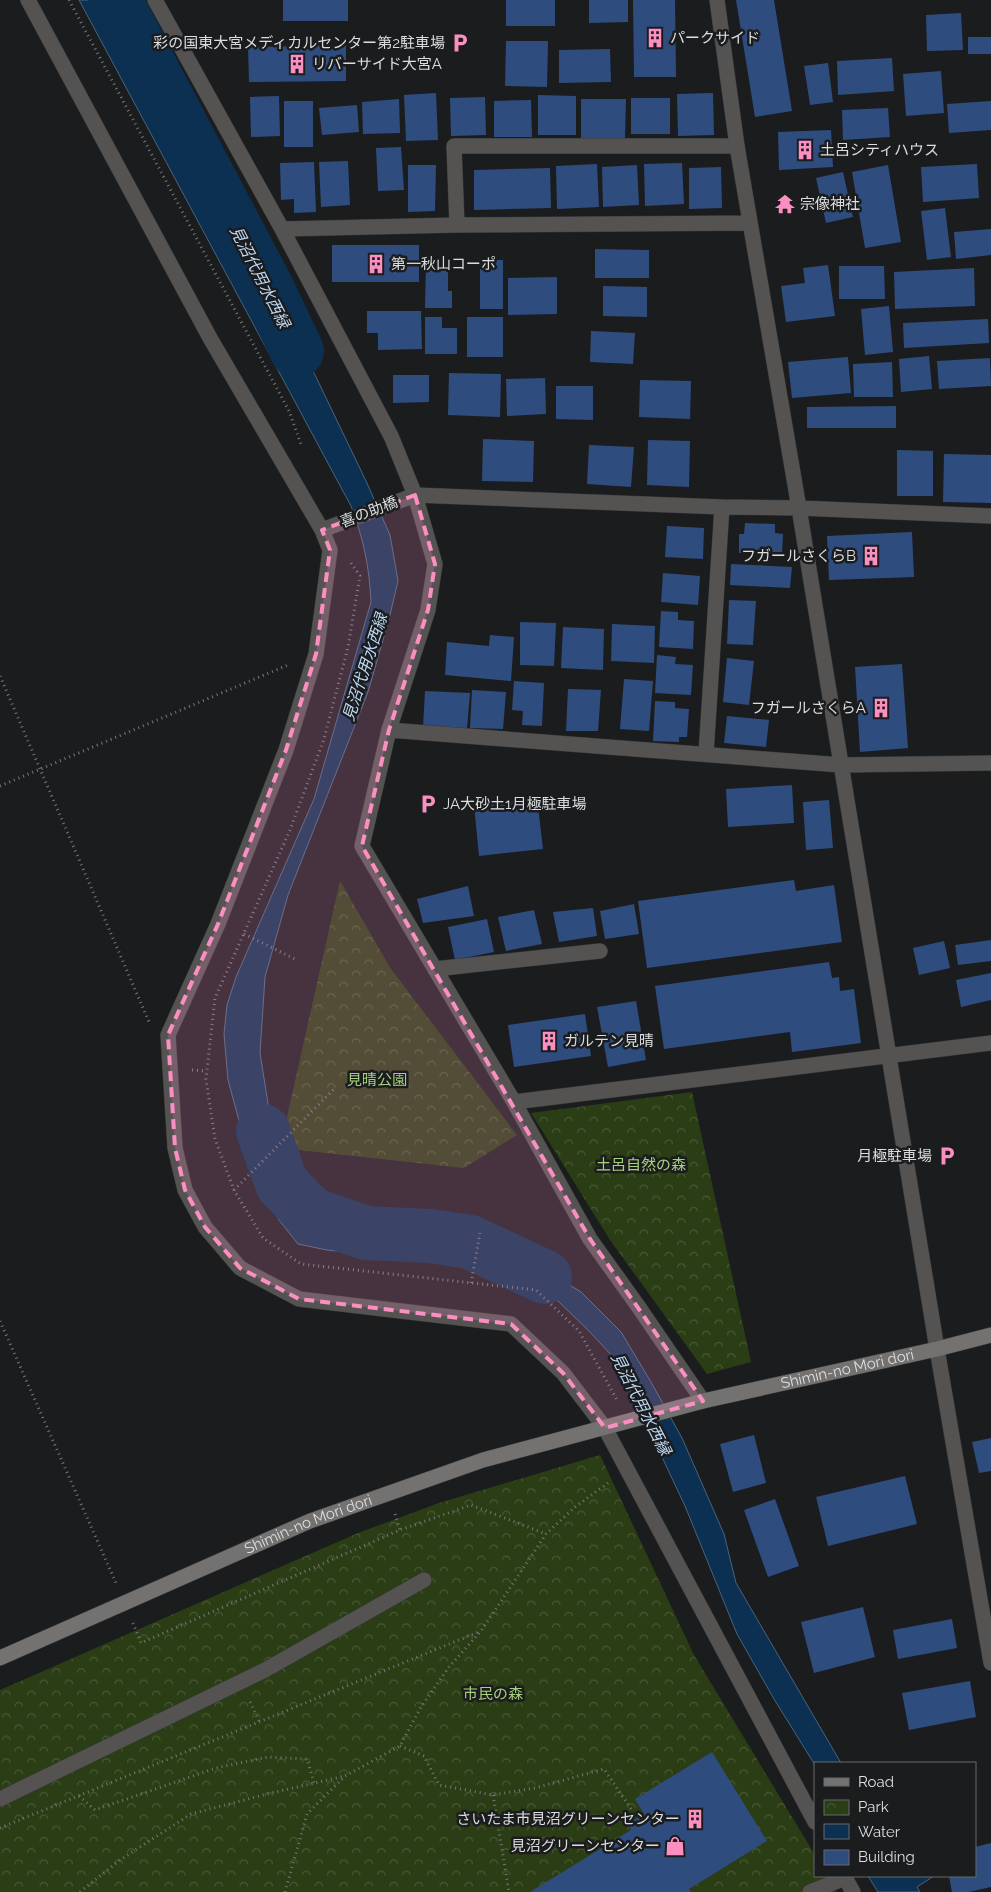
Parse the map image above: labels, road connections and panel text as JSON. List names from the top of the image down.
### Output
{
  "streets": {
    "street": ["喜の助橋", "Shimin-no Mori dori"]
  },
  "water": ["見沼代用水西緑", "見沼代用水西縁"],
  "parks": ["見晴公園", "土呂自然の森", "市民の森"],
  "places": {
    "building": [
      "パークサイド",
      "リバーサイド大宮A",
      "土呂シティハウス",
      "第一秋山コーポ",
      "フガールさくらB",
      "フガールさくらA",
      "ガルテン見晴",
      "さいたま市見沼グリーンセンター"
    ],
    "parking": ["彩の国東大宮メディカルセンター第2駐車場", "JA大砂土1月極駐車場", "月極駐車場"],
    "temple": ["宗像神社"],
    "shop": ["見沼グリーンセンター"]
  },
  "legend": [
    "Road",
    "Park",
    "Water",
    "Building"
  ]
}
